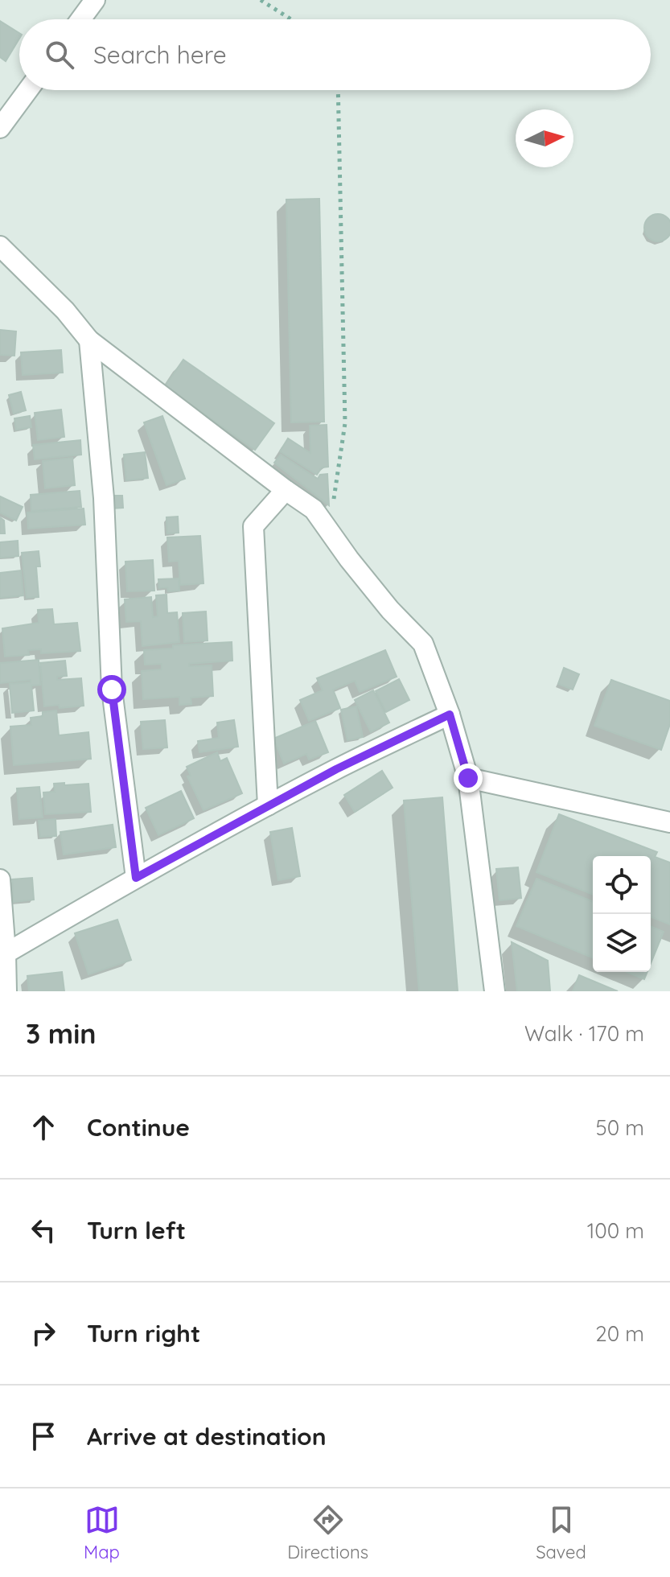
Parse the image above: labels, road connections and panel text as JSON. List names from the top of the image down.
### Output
{
  "north": "right",
  "page": {
    "search": "Search here",
    "heading": ["3 min", "Walk · 170 m"],
    "list": [
      ["Continue", "50 m"],
      ["Turn left", "100 m"],
      ["Turn right", "20 m"],
      "Arrive at destination"
    ],
    "nav": ["Map", "Directions", "Saved"]
  }
}
